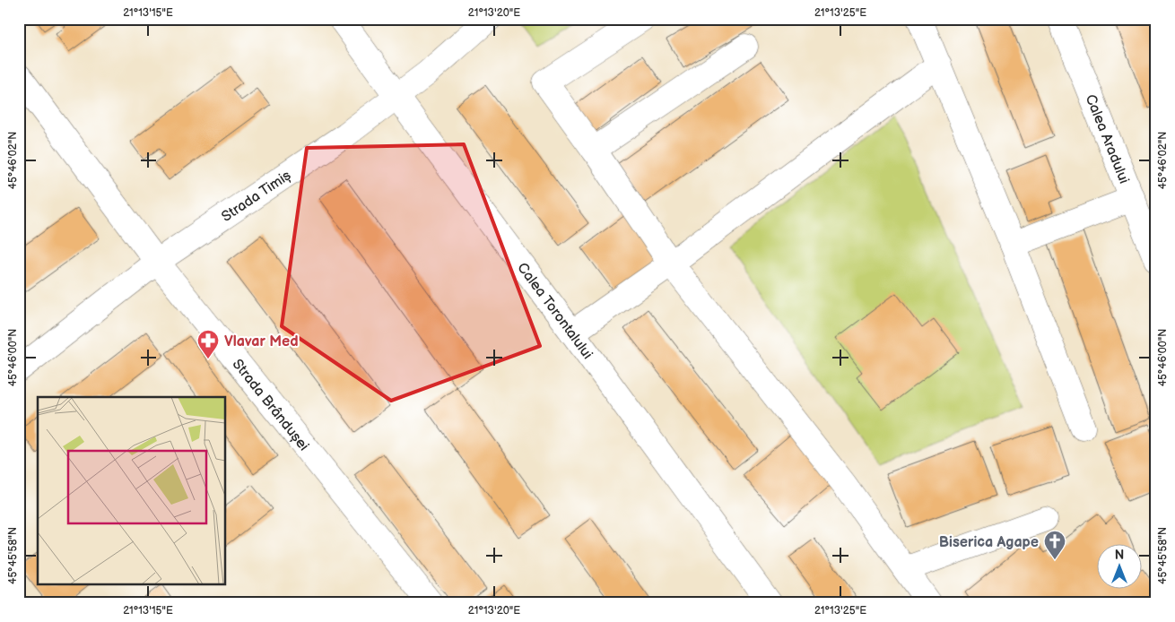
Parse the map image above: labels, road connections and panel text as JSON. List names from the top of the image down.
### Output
{
  "streets": {
    "street": [
      "Calea Aradului",
      "Strada Timiș",
      "Calea Torontalului",
      "Strada Brândușei"
    ]
  },
  "crossings": [
    ["Strada Timiș", "Calea Torontalului"],
    ["Strada Timiș", "Strada Brândușei"]
  ],
  "places": {
    "pharmacy": ["Vlavar Med"],
    "church": ["Biserica Agape"]
  },
  "north": "top",
  "coordinates": [
    "21°13'15\"E",
    "21°13'20\"E",
    "21°13'25\"E",
    "45°46'02\"N",
    "45°46'00\"N",
    "45°45'58\"N"
  ]
}
